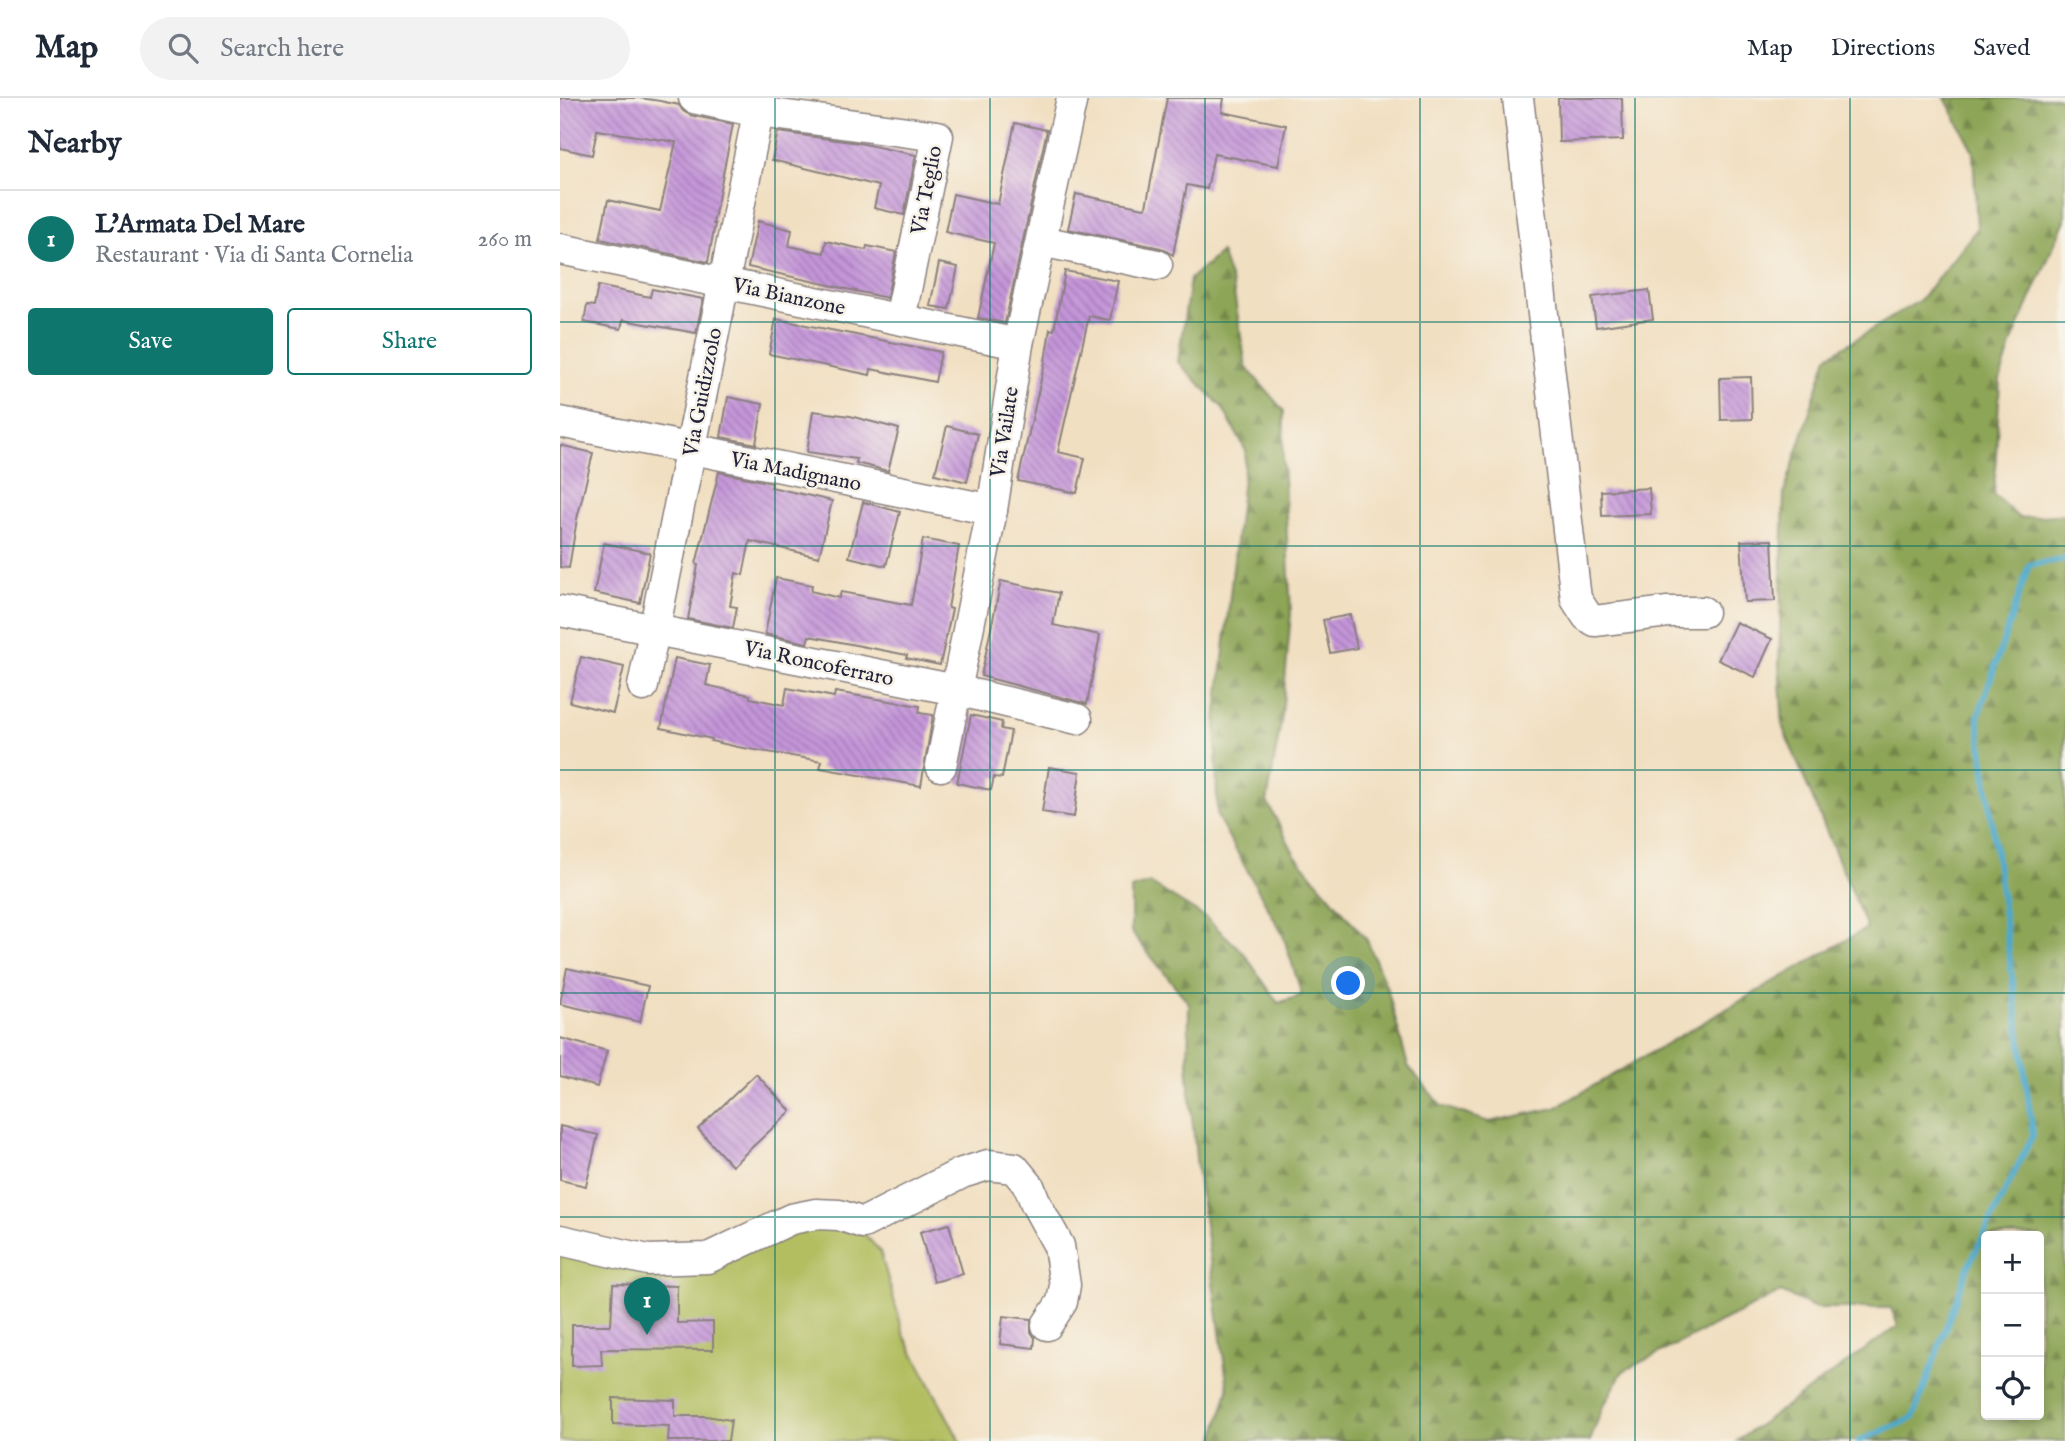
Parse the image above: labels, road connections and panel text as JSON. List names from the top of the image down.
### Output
{
  "streets": {
    "street": [
      "Via Teglio",
      "Via Bianzone",
      "Via Guidizzolo",
      "Via Vailate",
      "Via Madignano",
      "Via Roncoferraro"
    ]
  },
  "crossings": [
    ["Via Teglio", "Via Bianzone"],
    ["Via Teglio", "Via Guidizzolo"],
    ["Via Bianzone", "Via Guidizzolo"],
    ["Via Bianzone", "Via Vailate"],
    ["Via Guidizzolo", "Via Madignano"],
    ["Via Guidizzolo", "Via Roncoferraro"],
    ["Via Vailate", "Via Madignano"],
    ["Via Vailate", "Via Roncoferraro"]
  ],
  "page": {
    "header": "Map",
    "search": "Search here",
    "nav": ["Map", "Directions", "Saved"],
    "heading": "Nearby",
    "list": [
      {
        "mark": "1",
        "name": "L'Armata Del Mare",
        "note": "Restaurant · Via di Santa Cornelia",
        "value": "260 m"
      }
    ],
    "buttons": ["Save", "Share"],
    "map_buttons": ["+", "−"],
    "pins": "1"
  }
}
